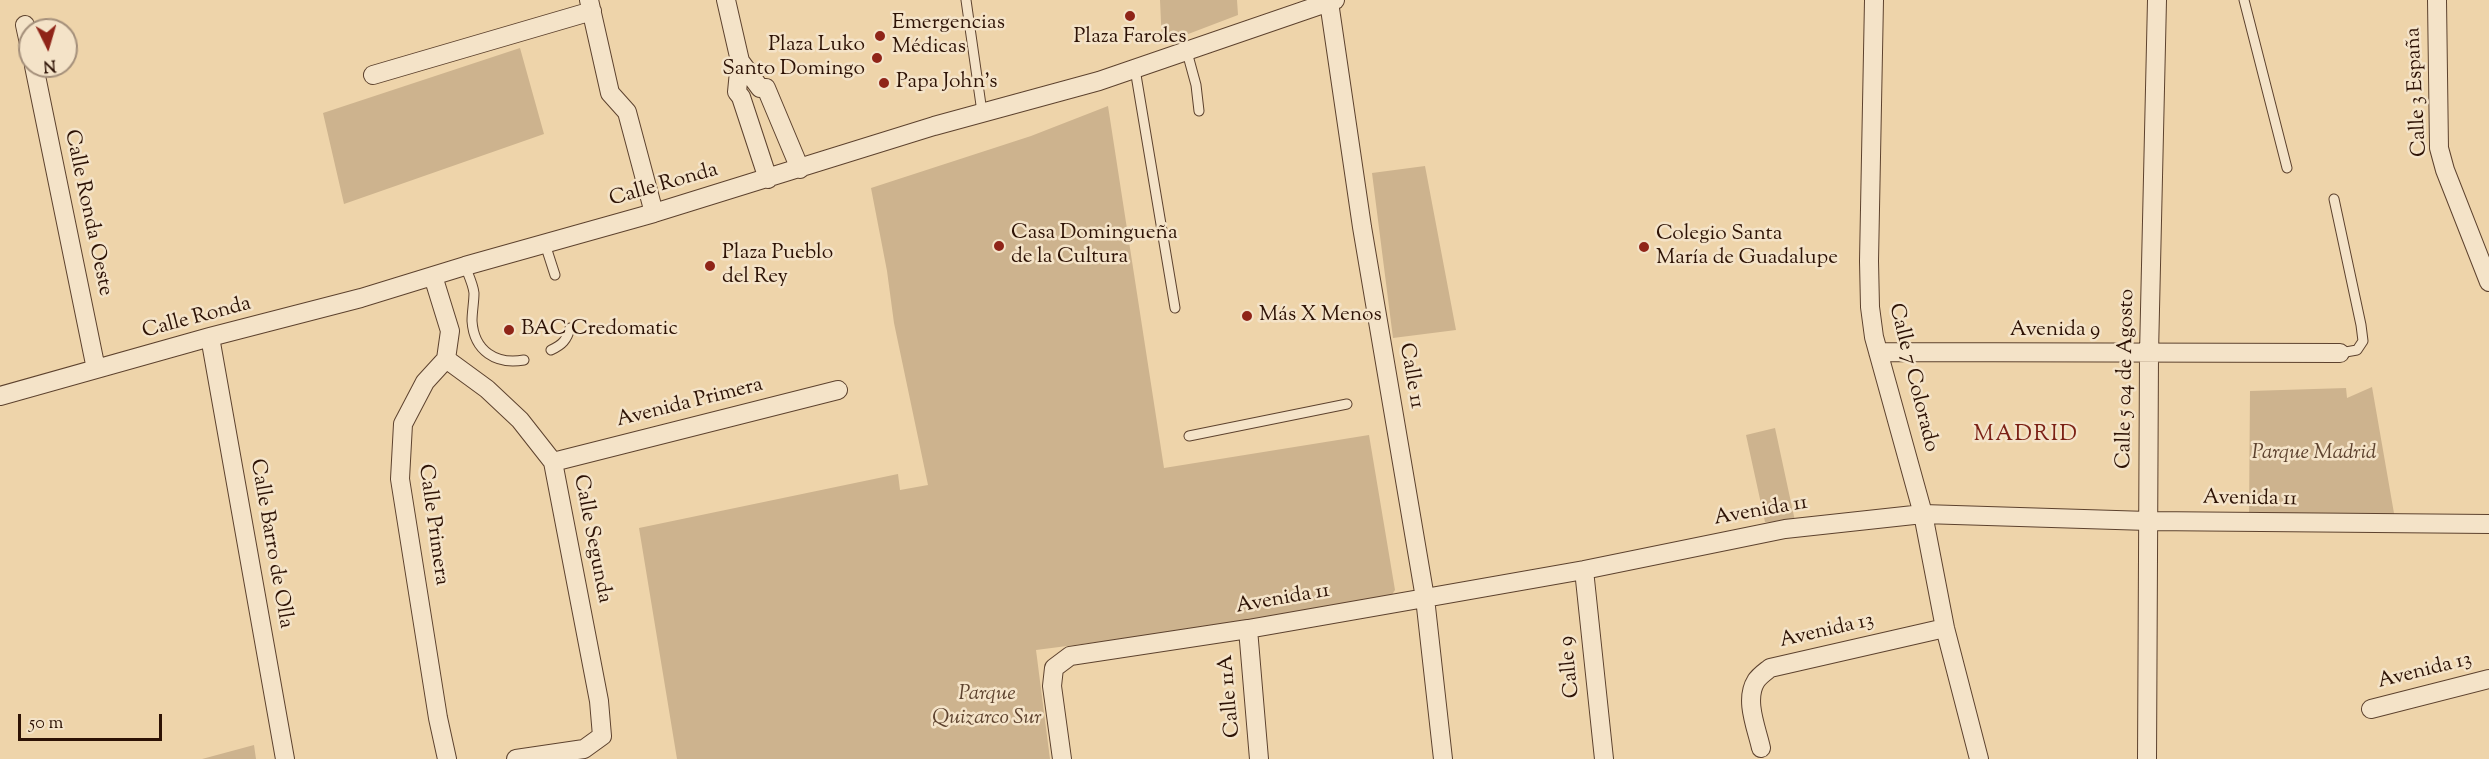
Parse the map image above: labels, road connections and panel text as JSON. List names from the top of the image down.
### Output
{
  "streets": {
    "street": [
      "Calle 3 España",
      "Calle Ronda",
      "Calle Ronda Oeste",
      "Avenida 9",
      "Calle 11",
      "Calle 7 Colorado",
      "Calle 5 04 de Agosto",
      "Avenida Primera",
      "Avenida 11",
      "Calle Primera",
      "Calle Segunda",
      "Calle Barro de Olla",
      "Avenida 13",
      "Calle 9",
      "Calle 11A"
    ]
  },
  "crossings": [
    ["Calle Ronda", "Calle Ronda Oeste"],
    ["Calle Ronda", "Calle 11"],
    ["Calle Ronda", "Calle Barro de Olla"],
    ["Avenida 9", "Calle 7 Colorado"],
    ["Avenida 9", "Calle 5 04 de Agosto"],
    ["Calle 11", "Avenida 11"],
    ["Calle 7 Colorado", "Avenida 11"],
    ["Calle 7 Colorado", "Avenida 13"],
    ["Calle 5 04 de Agosto", "Avenida 11"],
    ["Avenida Primera", "Calle Segunda"],
    ["Avenida 11", "Calle 9"],
    ["Avenida 11", "Calle 11A"],
    ["Calle Primera", "Calle Segunda"]
  ],
  "districts": ["MADRID"],
  "parks": ["Parque Madrid", "Parque Quizarco Sur"],
  "places": [
    "Plaza Faroles",
    "Emergencias Médicas",
    "Plaza Luko Santo Domingo",
    "Papa John's",
    "Casa Domingueña de la Cultura",
    "Colegio Santa María de Guadalupe",
    "Plaza Pueblo del Rey",
    "Más X Menos",
    "BAC Credomatic"
  ],
  "scale_bar": "50 m",
  "north": "bottom"
}
